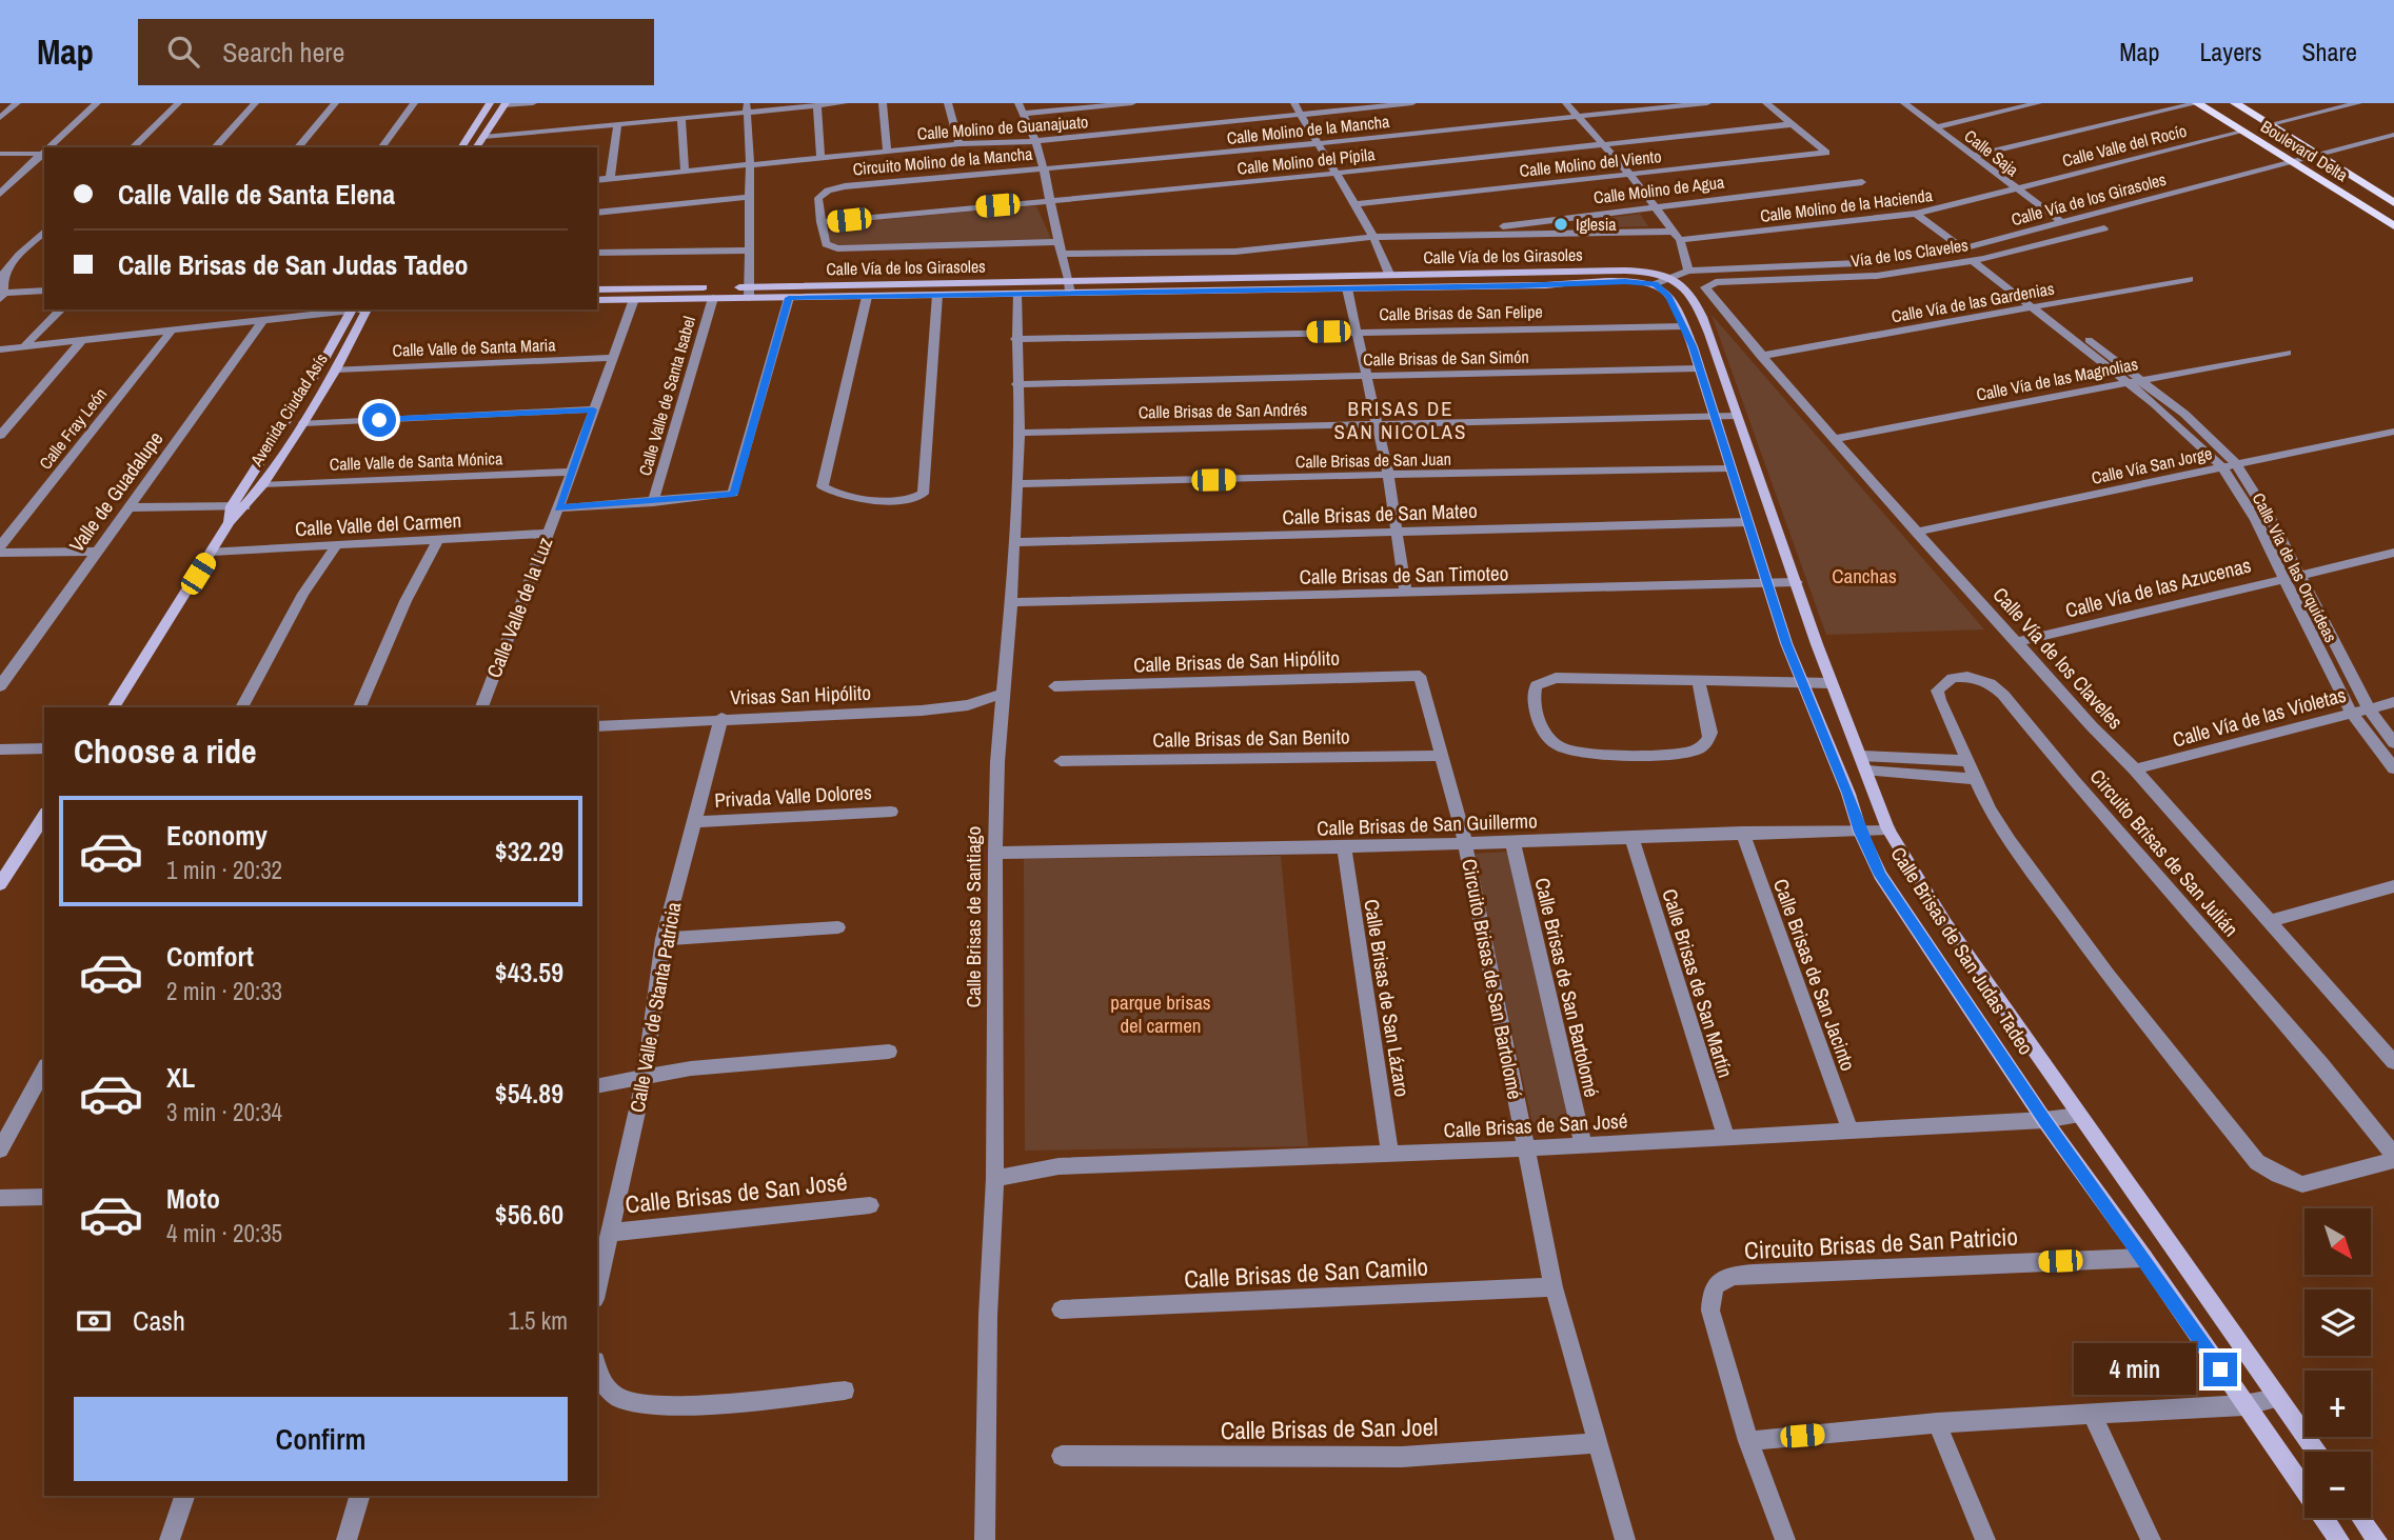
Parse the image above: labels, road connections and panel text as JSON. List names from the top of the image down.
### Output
{
  "streets": {
    "main road": ["Boulevard Delta"],
    "street": [
      "Calle Molino de Guanajuato",
      "Calle Molino de la Mancha",
      "Calle Valle del Rocío",
      "Calle Saja",
      "Circuito Molino de la Mancha",
      "Calle Molino del Pípila",
      "Calle Molino del Viento",
      "Calle Molino de Agua",
      "Calle Vía de los Girasoles",
      "Calle Molino de la Hacienda",
      "Vía de los Claveles",
      "Calle Vía de las Gardenias",
      "Calle Brisas de San Felipe",
      "Calle Valle de Santa Maria",
      "Calle Brisas de San Simón",
      "Calle Vía de las Magnolias",
      "Calle Valle de Santa Isabel",
      "Avenida Ciudad Asís",
      "Calle Brisas de San Andrés",
      "Calle Fray León",
      "Calle Brisas de San Juan",
      "Calle Valle de Santa Mónica",
      "Calle Vía San Jorge",
      "Valle de Guadalupe",
      "Calle Brisas de San Mateo",
      "Calle Valle del Carmen",
      "Calle Vía de las Orquídeas",
      "Calle Brisas de San Timoteo",
      "Calle Vía de las Azucenas",
      "Calle Valle de la Luz",
      "Calle Vía de los Claveles",
      "Calle Brisas de San Hipólito",
      "Vrisas San Hipólito",
      "Calle Vía de las Violetas",
      "Calle Brisas de San Benito",
      "Privada Valle Dolores",
      "Calle Brisas de San Guillermo",
      "Circuito Brisas de San Julián",
      "Calle Brisas de Santiago",
      "Calle Brisas de San Judas Tadeo",
      "Calle Brisas de San Jacinto",
      "Circuito Brisas de San Bartolomé",
      "Calle Brisas de San Martín",
      "Calle Brisas de San Bartolomé",
      "Calle Brisas de San Lázaro",
      "Calle Valle de Stanta Patricia",
      "Calle Brisas de San José",
      "Circuito Brisas de San Patricio",
      "Calle Brisas de San Camilo",
      "Calle Brisas de San Joel"
    ]
  },
  "crossings": [
    ["Calle Molino de la Mancha", "Circuito Molino de la Mancha"],
    ["Calle Valle del Rocío", "Boulevard Delta"],
    ["Calle Valle del Rocío", "Calle Saja"],
    ["Calle Valle del Rocío", "Calle Molino de la Hacienda"],
    ["Boulevard Delta", "Calle Vía de los Girasoles"],
    ["Calle Saja", "Calle Vía de los Girasoles"],
    ["Calle Saja", "Calle Molino de la Hacienda"],
    ["Circuito Molino de la Mancha", "Calle Molino del Pípila"],
    ["Calle Molino del Pípila", "Calle Molino del Viento"],
    ["Calle Molino de Agua", "Calle Molino de la Hacienda"],
    ["Calle Vía de los Girasoles", "Calle Valle de Santa Isabel"],
    ["Calle Vía de los Girasoles", "Calle Valle de la Luz"],
    ["Calle Vía de los Girasoles", "Calle Brisas de Santiago"],
    ["Calle Vía de los Girasoles", "Calle Brisas de San Judas Tadeo"],
    ["Vía de los Claveles", "Calle Vía de las Orquídeas"],
    ["Vía de los Claveles", "Calle Vía de los Claveles"],
    ["Calle Vía de las Gardenias", "Calle Vía de las Orquídeas"],
    ["Calle Vía de las Gardenias", "Calle Vía de los Claveles"],
    ["Calle Brisas de San Felipe", "Calle Brisas de Santiago"],
    ["Calle Brisas de San Felipe", "Calle Brisas de San Judas Tadeo"],
    ["Calle Valle de Santa Maria", "Avenida Ciudad Asís"],
    ["Calle Valle de Santa Maria", "Calle Valle de la Luz"],
    ["Calle Brisas de San Simón", "Calle Brisas de Santiago"],
    ["Calle Brisas de San Simón", "Calle Brisas de San Judas Tadeo"],
    ["Calle Vía de las Magnolias", "Calle Vía de las Orquídeas"],
    ["Calle Vía de las Magnolias", "Calle Vía de los Claveles"],
    ["Avenida Ciudad Asís", "Calle Valle de Santa Mónica"],
    ["Avenida Ciudad Asís", "Calle Valle del Carmen"],
    ["Calle Brisas de San Andrés", "Calle Brisas de Santiago"],
    ["Calle Brisas de San Andrés", "Calle Brisas de San Judas Tadeo"],
    ["Calle Brisas de San Juan", "Calle Brisas de Santiago"],
    ["Calle Brisas de San Juan", "Calle Brisas de San Judas Tadeo"],
    ["Calle Valle de Santa Mónica", "Calle Valle de la Luz"],
    ["Calle Vía San Jorge", "Calle Vía de las Orquídeas"],
    ["Calle Vía San Jorge", "Calle Vía de los Claveles"],
    ["Calle Brisas de San Mateo", "Calle Brisas de Santiago"],
    ["Calle Brisas de San Mateo", "Calle Brisas de San Judas Tadeo"],
    ["Calle Valle del Carmen", "Calle Valle de la Luz"],
    ["Calle Vía de las Orquídeas", "Calle Vía de las Azucenas"],
    ["Calle Vía de las Orquídeas", "Calle Vía de las Violetas"],
    ["Calle Brisas de San Timoteo", "Calle Brisas de Santiago"],
    ["Calle Brisas de San Timoteo", "Calle Brisas de San Judas Tadeo"],
    ["Calle Vía de las Azucenas", "Calle Vía de los Claveles"],
    ["Calle Vía de los Claveles", "Calle Vía de las Violetas"],
    ["Calle Brisas de San Hipólito", "Circuito Brisas de San Bartolomé"],
    ["Vrisas San Hipólito", "Calle Brisas de Santiago"],
    ["Vrisas San Hipólito", "Calle Valle de Stanta Patricia"],
    ["Calle Brisas de San Benito", "Circuito Brisas de San Bartolomé"],
    ["Privada Valle Dolores", "Calle Valle de Stanta Patricia"],
    ["Calle Brisas de San Guillermo", "Calle Brisas de Santiago"],
    ["Calle Brisas de San Guillermo", "Calle Brisas de San Judas Tadeo"],
    ["Calle Brisas de San Guillermo", "Calle Brisas de San Jacinto"],
    ["Calle Brisas de San Guillermo", "Circuito Brisas de San Bartolomé"],
    ["Calle Brisas de San Guillermo", "Calle Brisas de San Martín"],
    ["Calle Brisas de San Guillermo", "Calle Brisas de San Bartolomé"],
    ["Calle Brisas de San Guillermo", "Calle Brisas de San Lázaro"],
    ["Calle Brisas de Santiago", "Calle Brisas de San José"],
    ["Calle Brisas de San Judas Tadeo", "Calle Brisas de San José"],
    ["Calle Brisas de San Judas Tadeo", "Circuito Brisas de San Patricio"],
    ["Calle Brisas de San Jacinto", "Calle Brisas de San José"],
    ["Circuito Brisas de San Bartolomé", "Calle Brisas de San José"],
    ["Circuito Brisas de San Bartolomé", "Calle Brisas de San Camilo"],
    ["Circuito Brisas de San Bartolomé", "Calle Brisas de San Joel"],
    ["Calle Brisas de San Martín", "Calle Brisas de San José"],
    ["Calle Brisas de San Bartolomé", "Calle Brisas de San José"],
    ["Calle Brisas de San Lázaro", "Calle Brisas de San José"],
    ["Calle Valle de Stanta Patricia", "Calle Brisas de San José"]
  ],
  "districts": ["BRISAS DE SAN NICOLAS"],
  "parks": ["Canchas", "parque brisas del carmen"],
  "places": ["Iglesia"],
  "north": "bottom right",
  "page": {
    "header": "Map",
    "search": "Search here",
    "nav": ["Map", "Layers", "Share"],
    "banner": ["Calle Valle de Santa Elena", "Calle Brisas de San Judas Tadeo"],
    "heading": "Choose a ride",
    "list": [
      {
        "name": "Economy",
        "note": "1 min · 20:32",
        "value": "$32.29"
      },
      {
        "name": "Comfort",
        "note": "2 min · 20:33",
        "value": "$43.59"
      },
      {
        "name": "XL",
        "note": "3 min · 20:34",
        "value": "$54.89"
      },
      {
        "name": "Moto",
        "note": "4 min · 20:35",
        "value": "$56.60"
      }
    ],
    "map_buttons": ["+", "−"],
    "pay": ["Cash", "1.5 km"],
    "bubble": "4 min",
    "buttons": "Confirm"
  }
}
